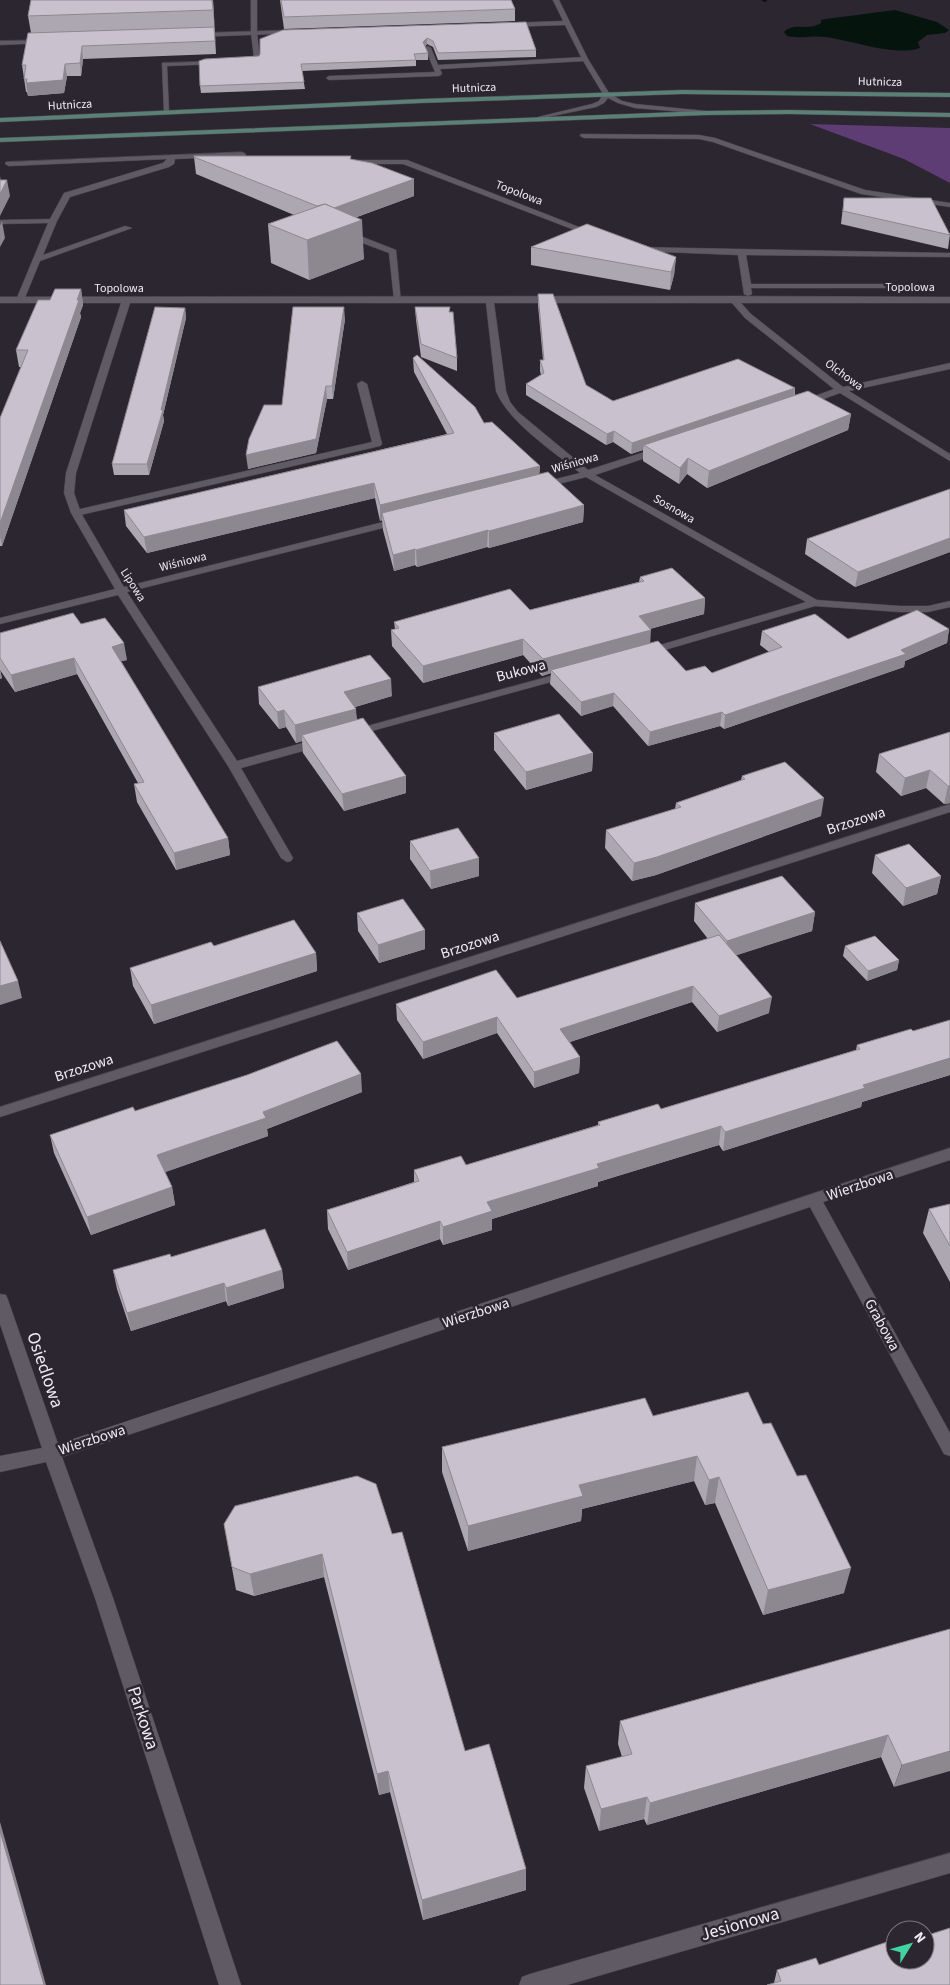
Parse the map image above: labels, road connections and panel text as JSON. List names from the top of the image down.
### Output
{
  "streets": {
    "main road": ["Hutnicza"],
    "street": [
      "Topolowa",
      "Olchowa",
      "Wiśniowa",
      "Sosnowa",
      "Lipowa",
      "Bukowa",
      "Brzozowa",
      "Wierzbowa",
      "Grabowa",
      "Osiedlowa",
      "Parkowa",
      "Jesionowa"
    ]
  },
  "crossings": [
    ["Topolowa", "Olchowa"],
    ["Topolowa", "Sosnowa"],
    ["Topolowa", "Lipowa"],
    ["Wiśniowa", "Sosnowa"],
    ["Wiśniowa", "Lipowa"],
    ["Lipowa", "Bukowa"],
    ["Wierzbowa", "Grabowa"],
    ["Wierzbowa", "Osiedlowa"],
    ["Wierzbowa", "Parkowa"],
    ["Osiedlowa", "Parkowa"]
  ],
  "north": "top right"
}
